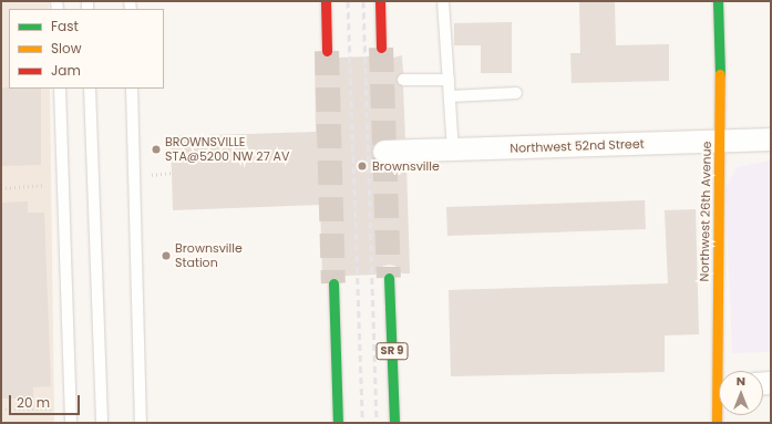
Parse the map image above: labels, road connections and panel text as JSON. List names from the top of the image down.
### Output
{
  "streets": {
    "street": ["Northwest 52nd Street", "Northwest 26th Avenue", "SR 9"]
  },
  "crossings": [
    ["Northwest 52nd Street", "Northwest 26th Avenue"]
  ],
  "places": ["BROWNSVILLE STA@5200 NW 27 AV", "Brownsville", "Brownsville Station"],
  "legend": ["Fast", "Slow", "Jam"],
  "scale_bar": "20 m",
  "north": "top"
}
